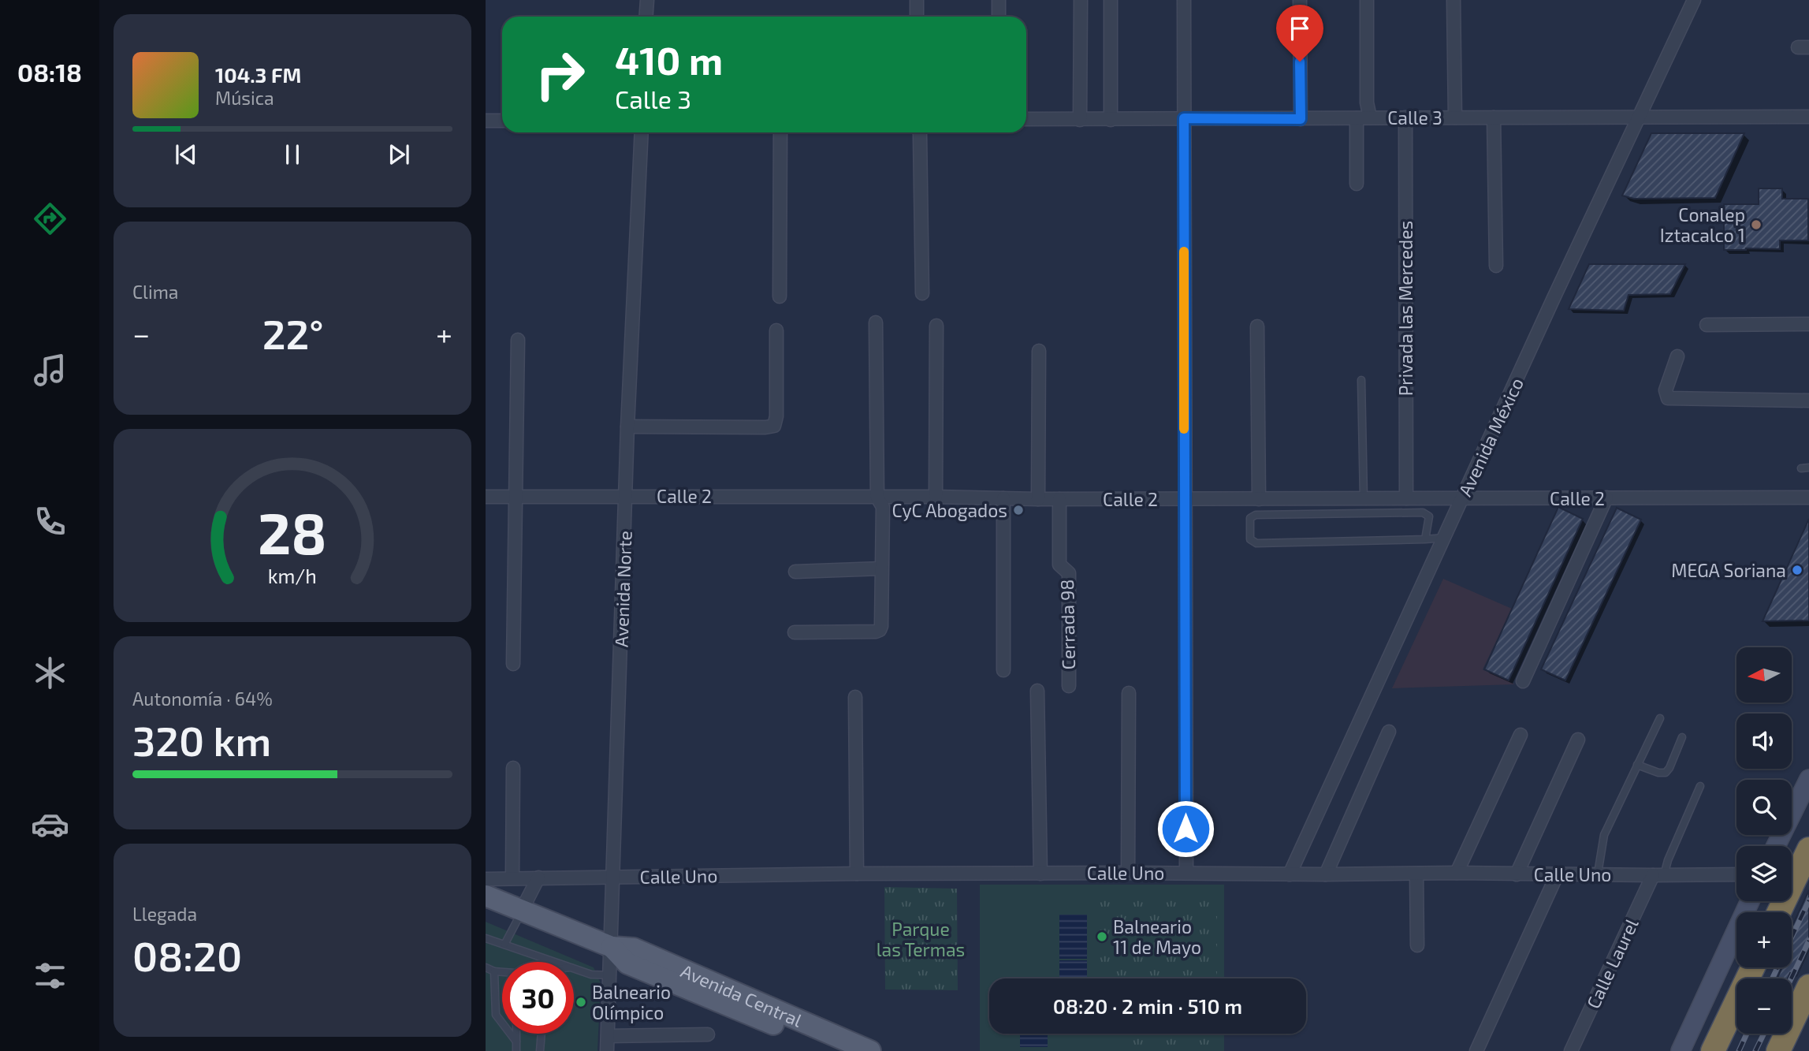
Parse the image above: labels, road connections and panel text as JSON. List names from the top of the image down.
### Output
{
  "streets": {
    "main road": ["Avenida Central"],
    "street": [
      "Calle 3",
      "Privada las Mercedes",
      "Avenida México",
      "Calle 2",
      "Avenida Norte",
      "Cerrada 98",
      "Calle Uno",
      "Calle Laurel"
    ]
  },
  "crossings": [
    ["Calle 3", "Privada las Mercedes"],
    ["Calle 3", "Avenida México"],
    ["Privada las Mercedes", "Calle 2"],
    ["Avenida México", "Calle 2"],
    ["Avenida México", "Calle Uno"],
    ["Calle 2", "Avenida Norte"],
    ["Calle 2", "Cerrada 98"],
    ["Avenida Norte", "Calle Uno"],
    ["Avenida Norte", "Avenida Central"],
    ["Calle Uno", "Calle Laurel"]
  ],
  "parks": ["Parque las Termas"],
  "places": [
    "Conalep Iztacalco 1",
    "CyC Abogados",
    "MEGA Soriana",
    "Balneario 11 de Mayo",
    "Balneario Olímpico"
  ],
  "north": "left",
  "page": {
    "tabs": "08:18",
    "turn": ["410 m", "Calle 3"],
    "song": ["104.3 FM", "Música"],
    "tile": [
      "Clima",
      ["Autonomía · 64%", "320 km"],
      ["Llegada", "08:20"]
    ],
    "heat": ["−", "22°", "+"],
    "map_buttons": ["+", "−"],
    "limit": "30",
    "trip": "08:20 · 2 min · 510 m",
    "gauge": ["28", "km/h"]
  }
}
